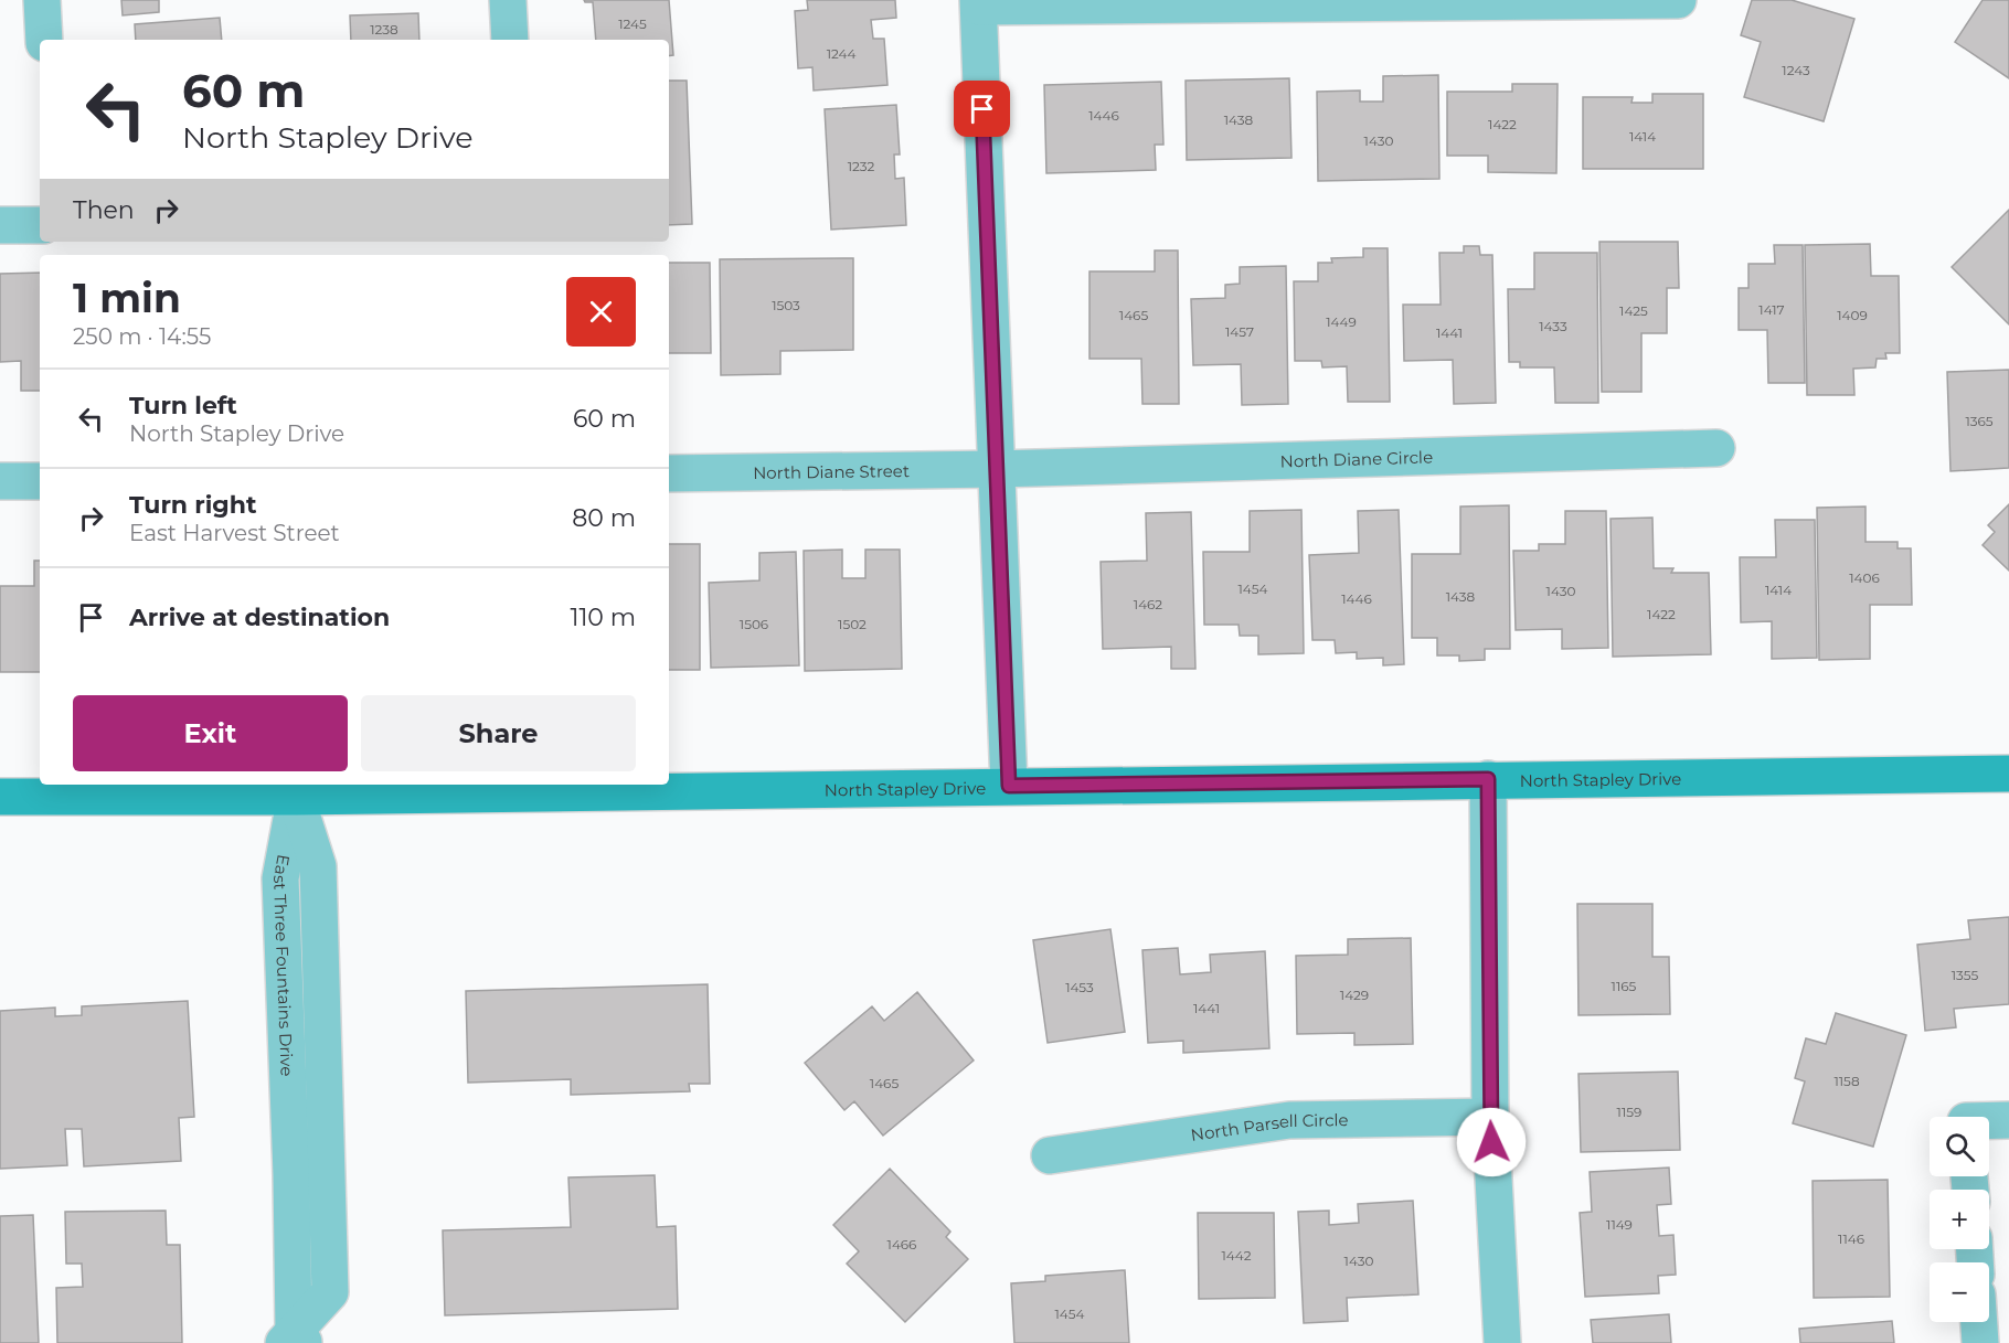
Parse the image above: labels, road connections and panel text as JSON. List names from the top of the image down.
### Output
{
  "streets": {
    "main road": ["North Stapley Drive"],
    "street": [
      "North Diane Circle",
      "North Diane Street",
      "East Three Fountains Drive",
      "North Parsell Circle"
    ]
  },
  "crossings": [
    ["North Diane Circle", "North Diane Street"],
    ["North Stapley Drive", "East Three Fountains Drive"]
  ],
  "house_numbers": [
    "1245",
    "1238",
    "1244",
    "1243",
    "1446",
    "1438",
    "1422",
    "1414",
    "1430",
    "1232",
    "1503",
    "1417",
    "1425",
    "1465",
    "1409",
    "1449",
    "1433",
    "1457",
    "1441",
    "1365",
    "1406",
    "1454",
    "1414",
    "1430",
    "1438",
    "1446",
    "1462",
    "1422",
    "1506",
    "1502",
    "1355",
    "1165",
    "1453",
    "1429",
    "1441",
    "1158",
    "1465",
    "1159",
    "1149",
    "1146",
    "1466",
    "1442",
    "1430",
    "1454"
  ],
  "page": {
    "turn": ["60 m", "North Stapley Drive"],
    "then": "Then",
    "heading": ["1 min", "250 m · 14:55"],
    "list": [
      {
        "name": "Turn left",
        "note": "North Stapley Drive",
        "value": "60 m"
      },
      {
        "name": "Turn right",
        "note": "East Harvest Street",
        "value": "80 m"
      },
      {
        "name": "Arrive at destination",
        "value": "110 m"
      }
    ],
    "buttons": ["Exit", "Share"],
    "map_buttons": ["+", "−"]
  }
}
